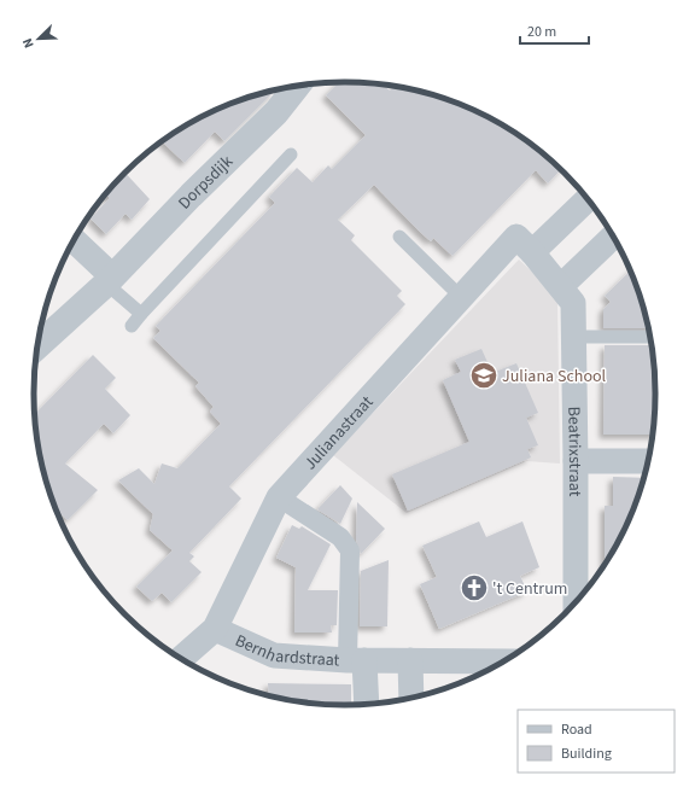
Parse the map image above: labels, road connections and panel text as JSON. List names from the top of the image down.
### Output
{
  "streets": {
    "street": [
      "Dorpsdijk",
      "Julianastraat",
      "Beatrixstraat",
      "Bernhardstraat"
    ]
  },
  "crossings": [
    ["Julianastraat", "Beatrixstraat"],
    ["Julianastraat", "Bernhardstraat"]
  ],
  "places": {
    "school or university": ["Juliana School"],
    "church": ["'t Centrum"]
  },
  "legend": ["Road", "Building"],
  "scale_bar": "20 m",
  "north": "bottom left"
}
